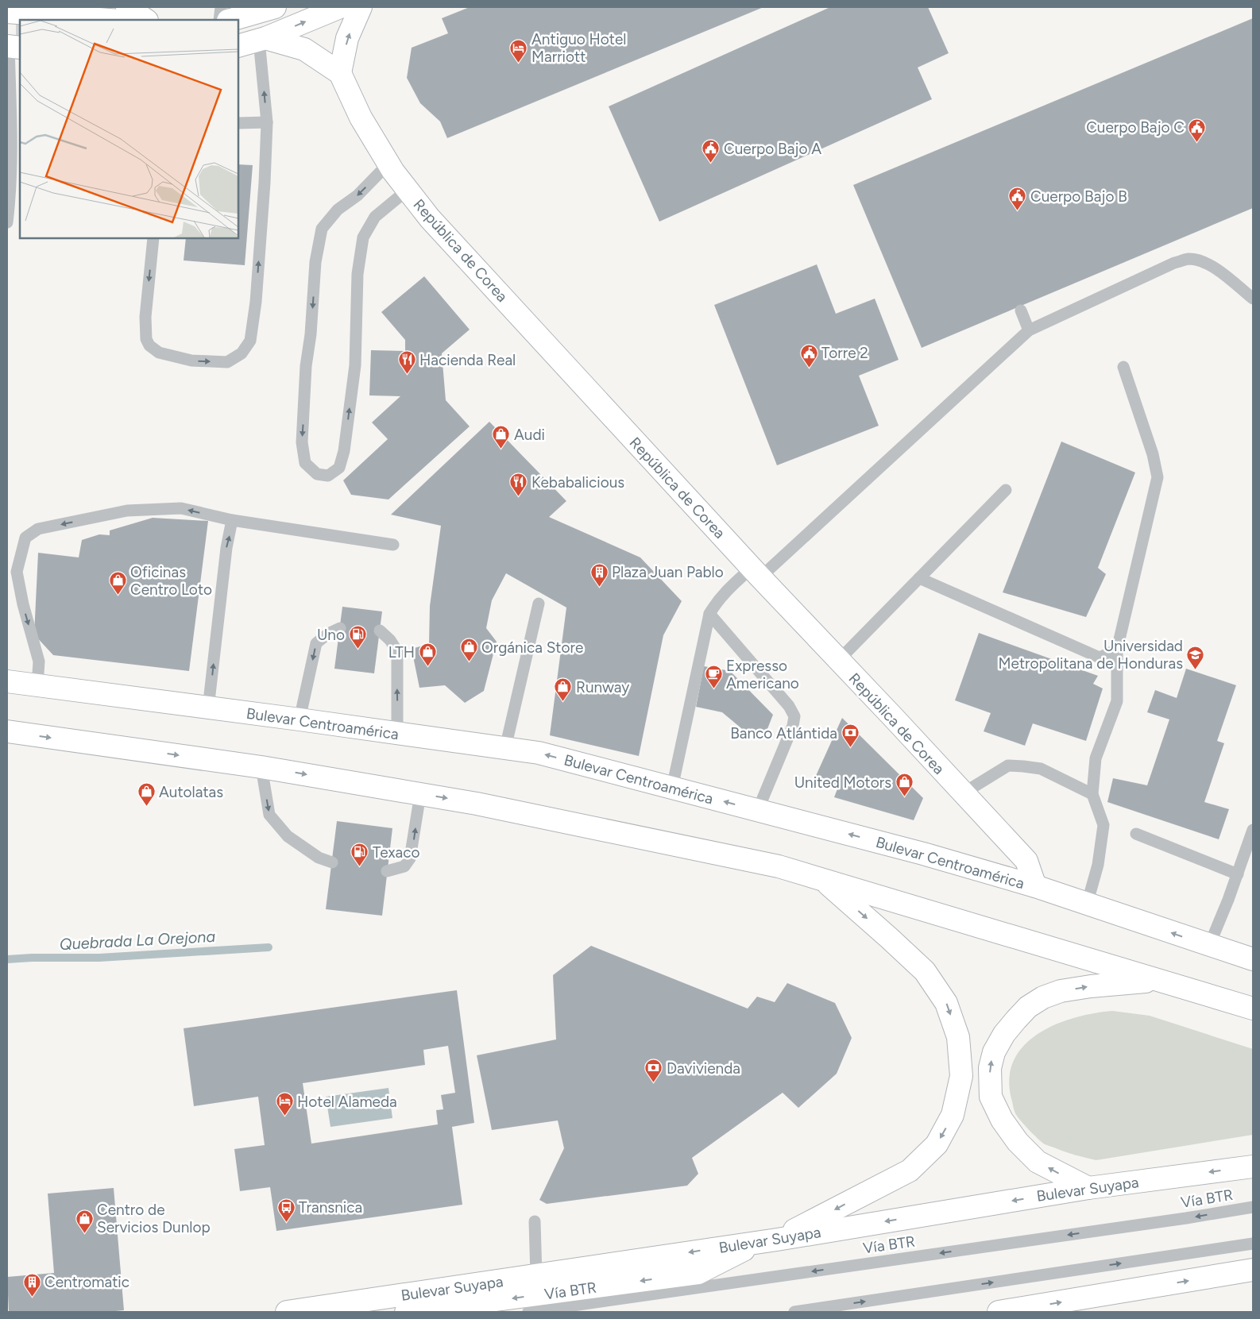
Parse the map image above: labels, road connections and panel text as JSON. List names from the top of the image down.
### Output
{
  "streets": {
    "main road": ["República de Corea", "Bulevar Centroamérica", "Bulevar Suyapa"],
    "lane": ["Vía BTR"]
  },
  "crossings": [
    ["República de Corea", "Bulevar Centroamérica"]
  ],
  "water": ["Quebrada La Orejona"],
  "places": {
    "hotel": ["Antiguo Hotel Marriott", "Hotel Alameda"],
    "public building": [
      "Cuerpo Bajo C",
      "Cuerpo Bajo A",
      "Cuerpo Bajo B",
      "Torre 2"
    ],
    "restaurant": ["Hacienda Real", "Kebabalicious"],
    "shop": [
      "Audi",
      "Oficinas Centro Loto",
      "Orgánica Store",
      "LTH",
      "Runway",
      "United Motors",
      "Autolatas",
      "Centro de Servicios Dunlop"
    ],
    "building": ["Plaza Juan Pablo", "Centromatic"],
    "fuel station": ["Uno", "Texaco"],
    "school or university": ["Universidad Metropolitana de Honduras"],
    "cafe": ["Expresso Americano"],
    "bank": ["Banco Atlántida", "Davivienda"],
    "bus stop": ["Transnica"]
  }
}
